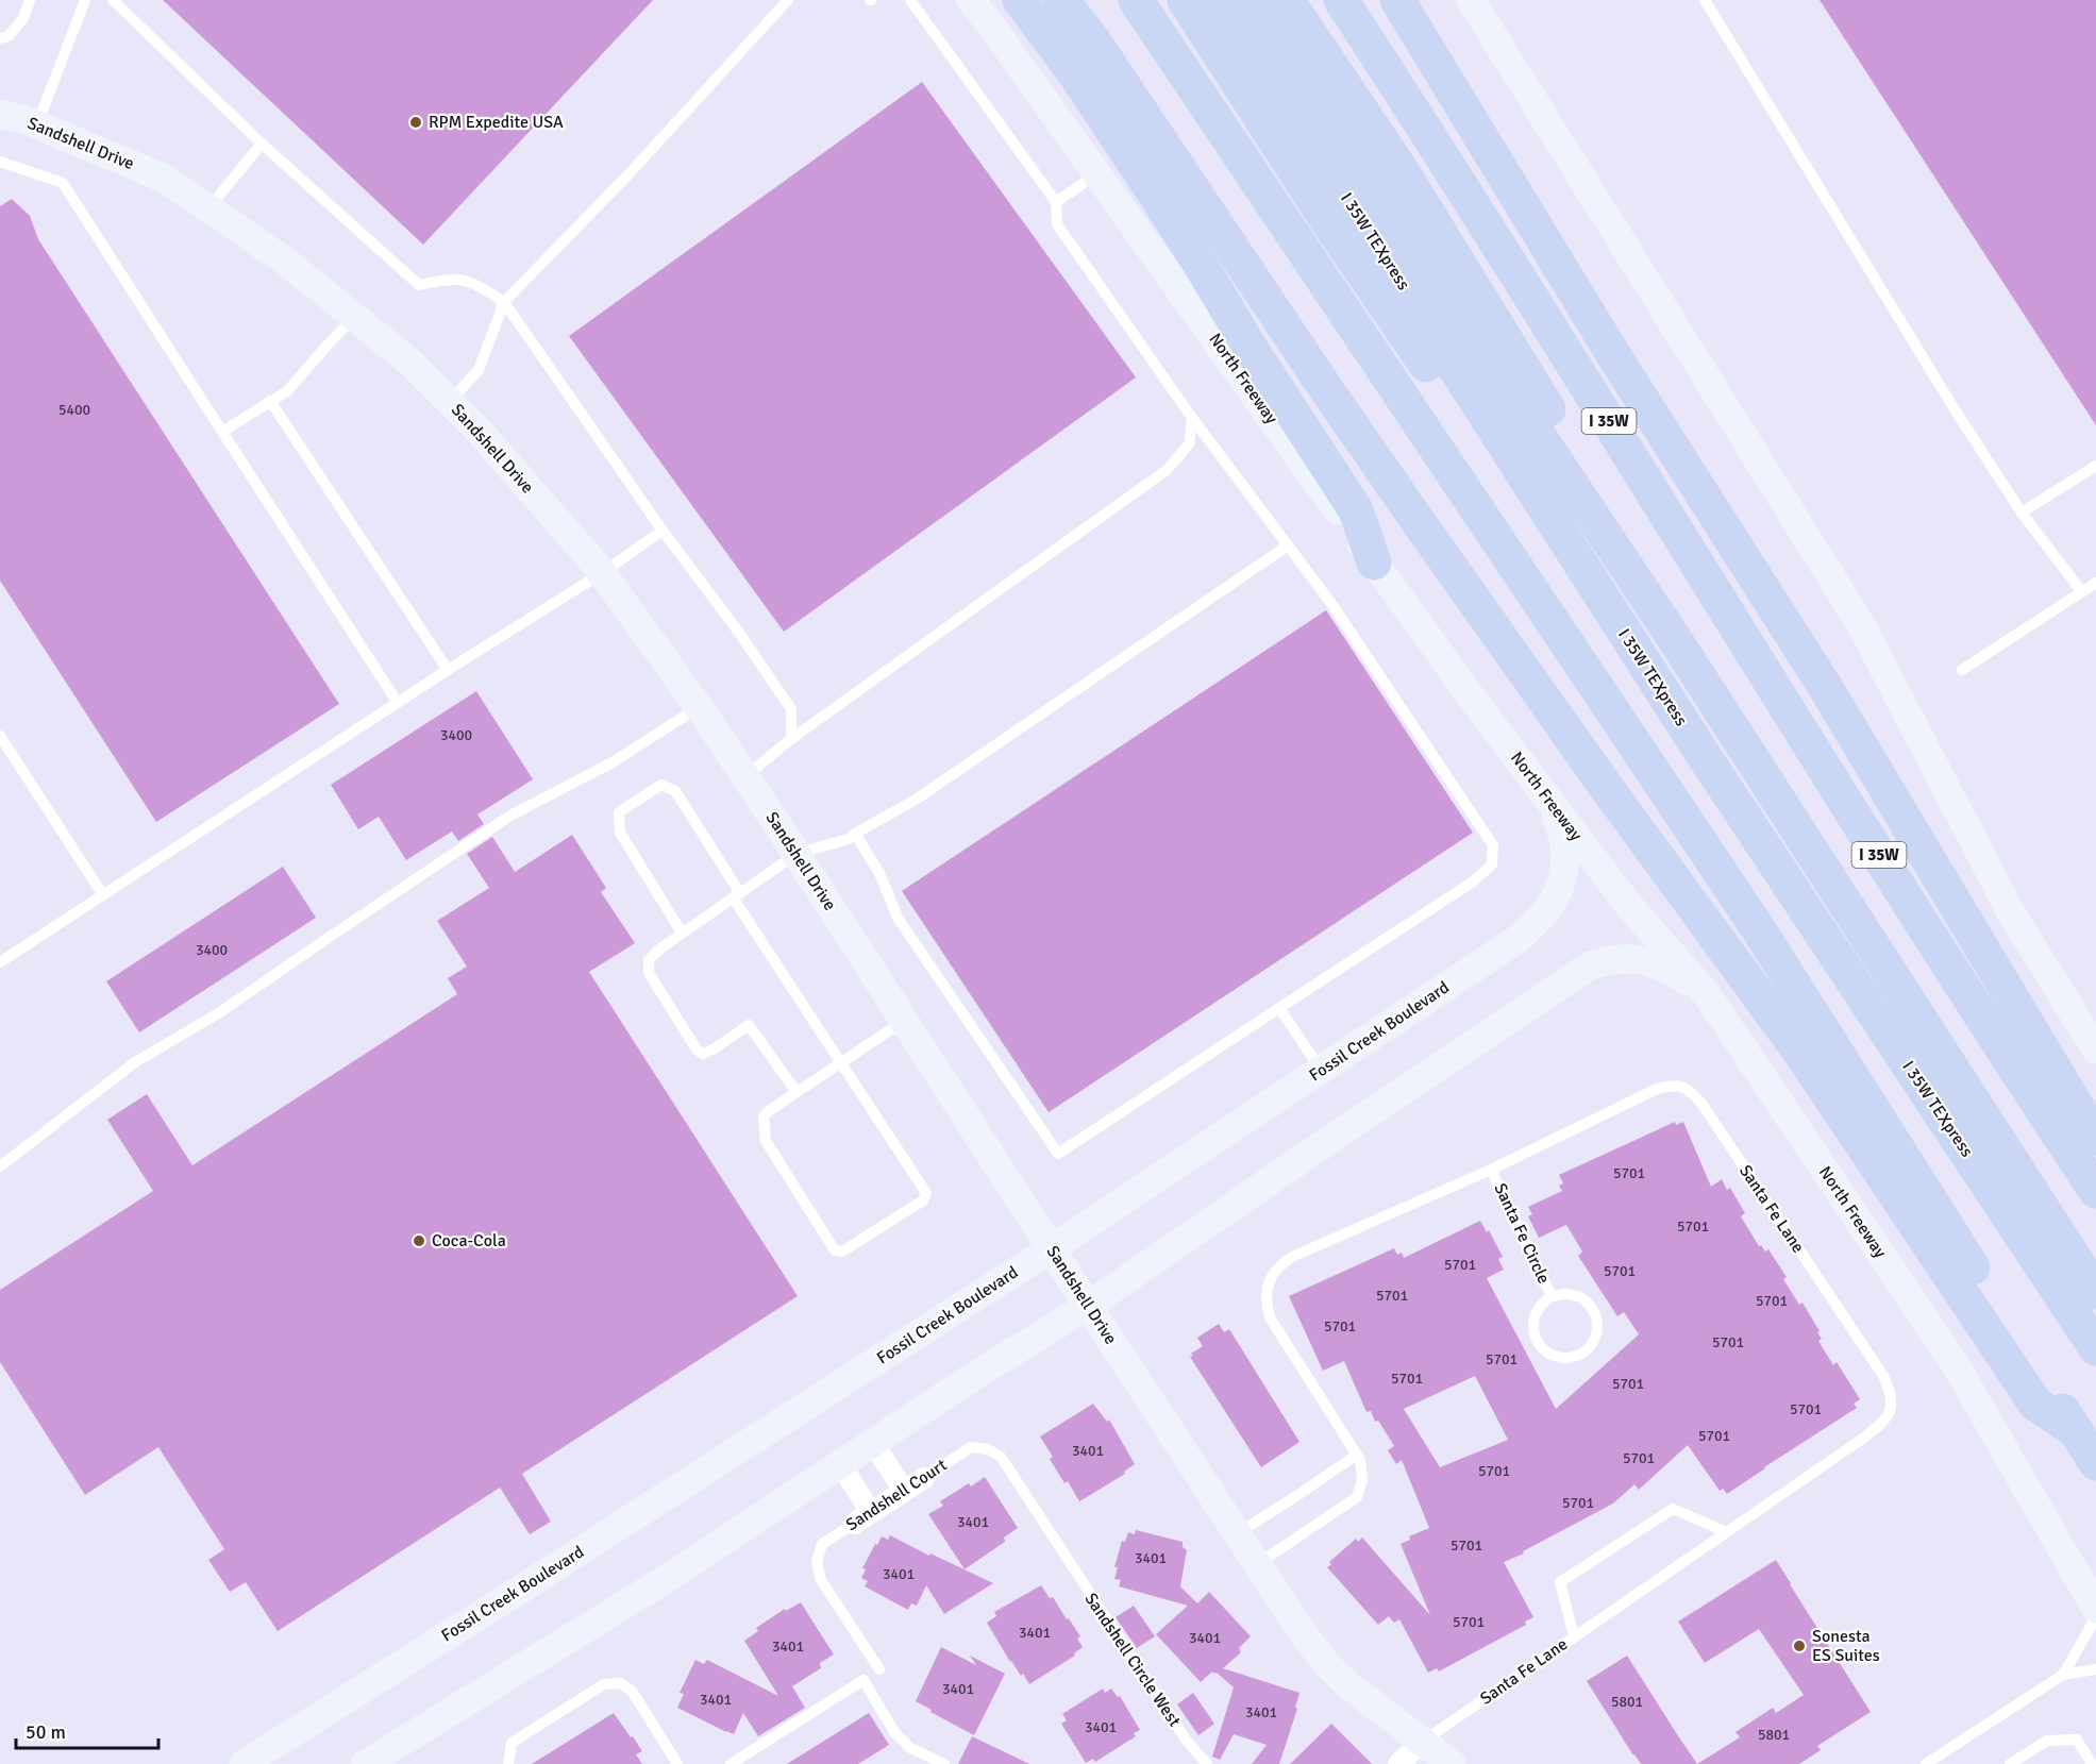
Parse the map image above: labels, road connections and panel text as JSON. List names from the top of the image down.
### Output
{
  "streets": {
    "highway": ["I 35W TEXpress", "I 35W"],
    "main road": ["Sandshell Drive", "North Freeway", "Fossil Creek Boulevard"],
    "street": ["Sandshell Court"],
    "lane": ["Santa Fe Lane", "Santa Fe Circle", "Sandshell Circle West"]
  },
  "crossings": [
    ["Sandshell Drive", "Fossil Creek Boulevard"],
    ["Sandshell Drive", "Santa Fe Lane"],
    ["North Freeway", "Fossil Creek Boulevard"],
    ["Santa Fe Lane", "Santa Fe Circle"],
    ["Sandshell Court", "Sandshell Circle West"]
  ],
  "places": ["RPM Expedite USA", "Coca-Cola", "Sonesta ES Suites"],
  "house_numbers": [
    "5400",
    "3400",
    "3400",
    "5701",
    "5701",
    "5701",
    "5701",
    "5701",
    "5701",
    "5701",
    "5701",
    "5701",
    "5701",
    "5701",
    "5701",
    "5701",
    "3401",
    "5701",
    "5701",
    "5701",
    "3401",
    "5701",
    "3401",
    "3401",
    "5701",
    "3401",
    "3401",
    "3401",
    "3401",
    "3401",
    "5801",
    "3401",
    "3401",
    "5801"
  ],
  "scale_bar": "50 m"
}
